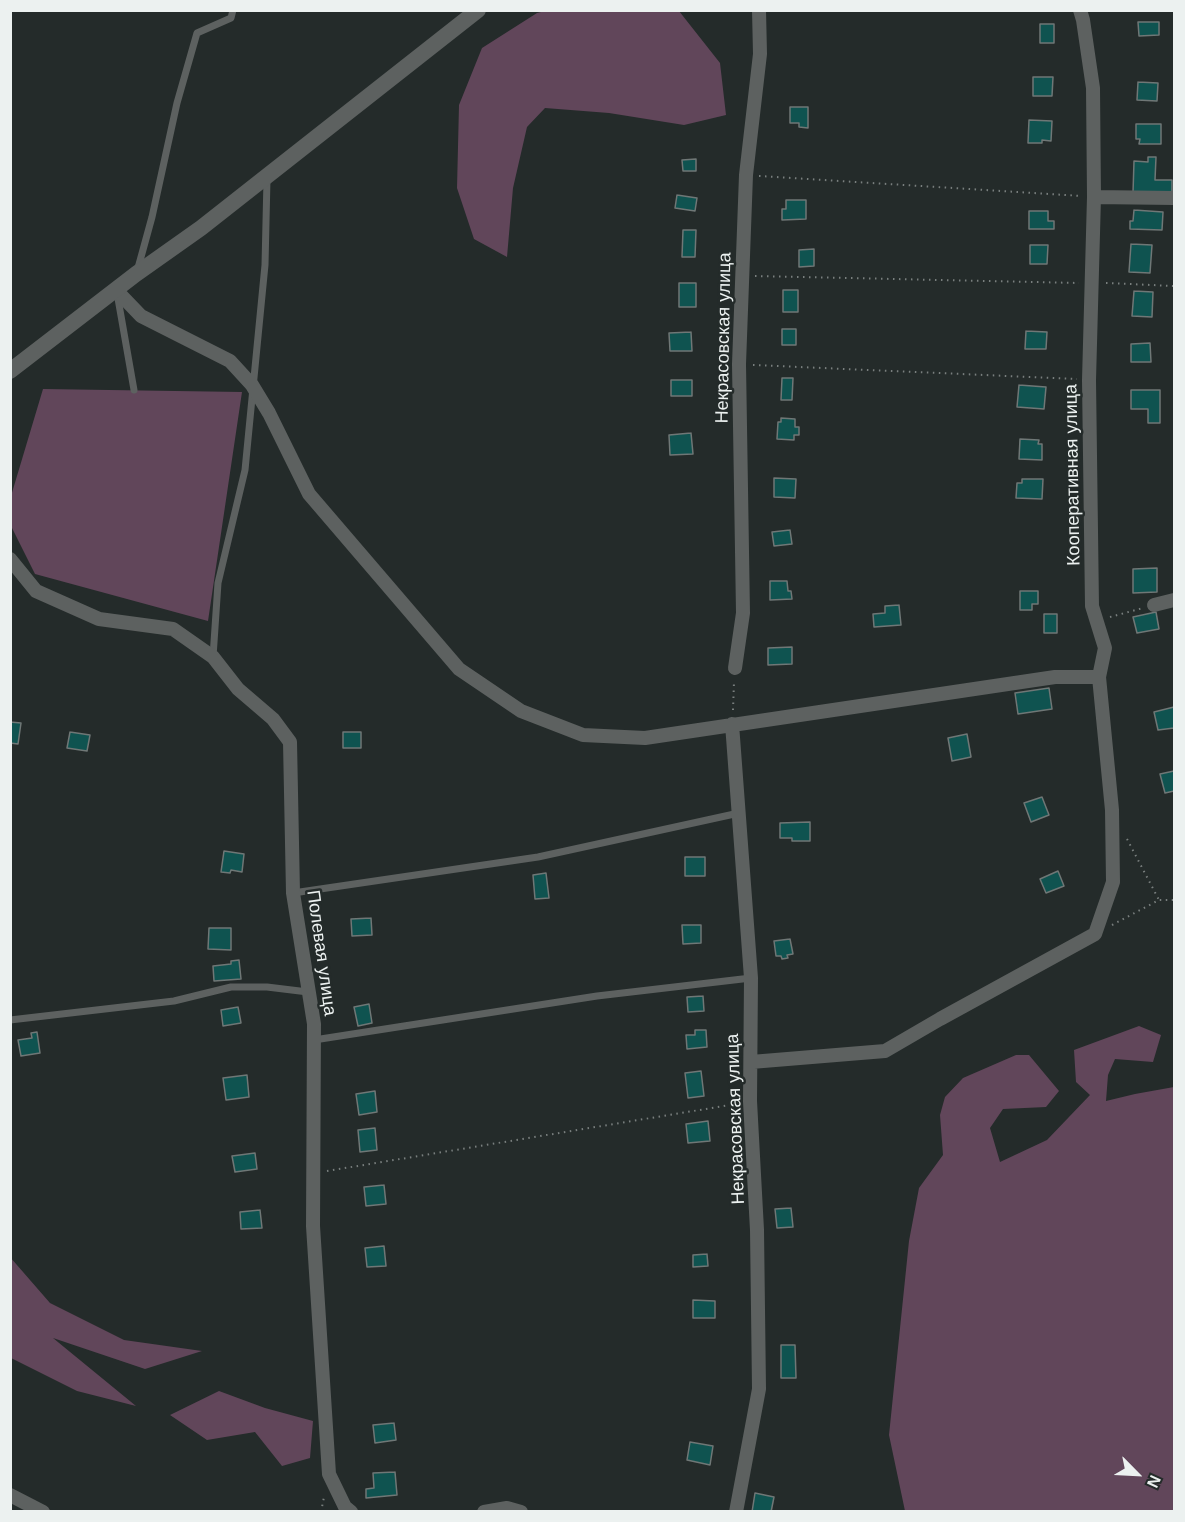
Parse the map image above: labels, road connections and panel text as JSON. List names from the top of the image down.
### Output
{
  "streets": {
    "street": ["Некрасовская улица", "Кооперативная улица", "Полевая улица"]
  },
  "north": "bottom right"
}
